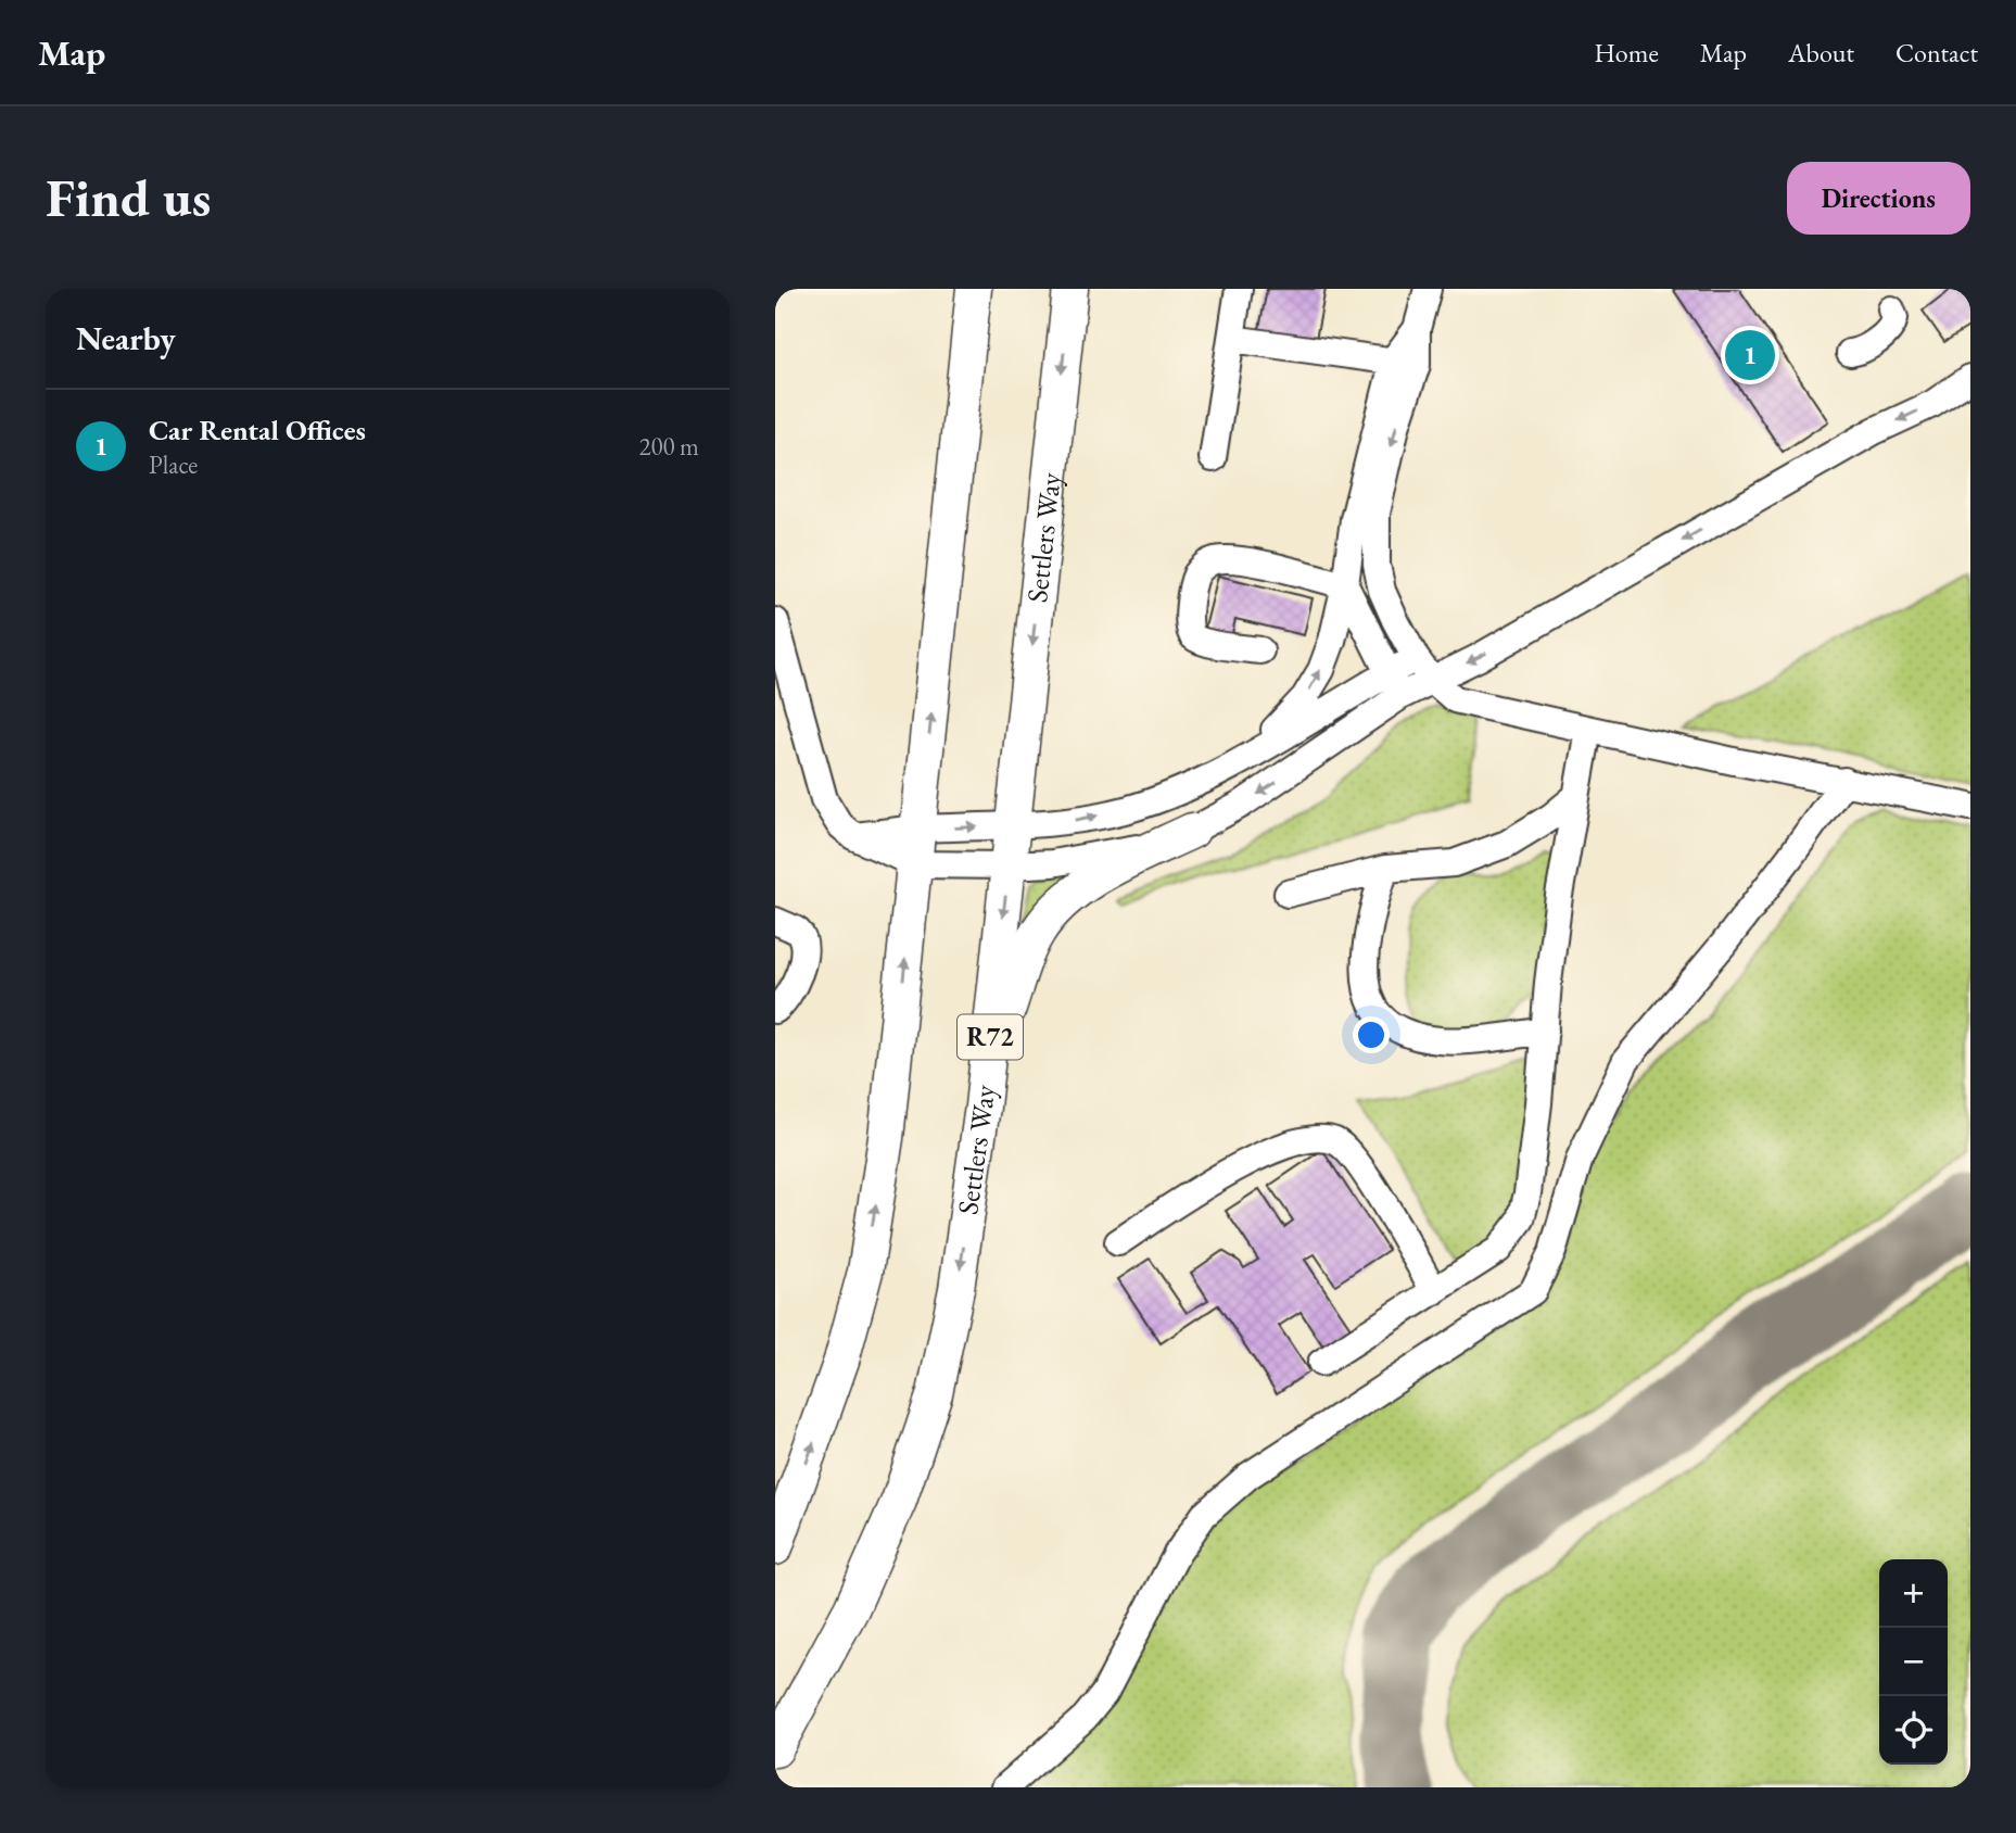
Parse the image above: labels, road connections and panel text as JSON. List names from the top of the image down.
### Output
{
  "streets": {
    "main road": ["Settlers Way", "R72"]
  },
  "page": {
    "header": "Map",
    "nav": [
      "Home",
      "Map",
      "About",
      "Contact"
    ],
    "buttons": "Directions",
    "title": "Find us",
    "heading": "Nearby",
    "pins": "1",
    "list": [
      {
        "mark": "1",
        "name": "Car Rental Offices",
        "note": "Place",
        "value": "200 m"
      }
    ],
    "map_buttons": ["+", "−"]
  }
}
